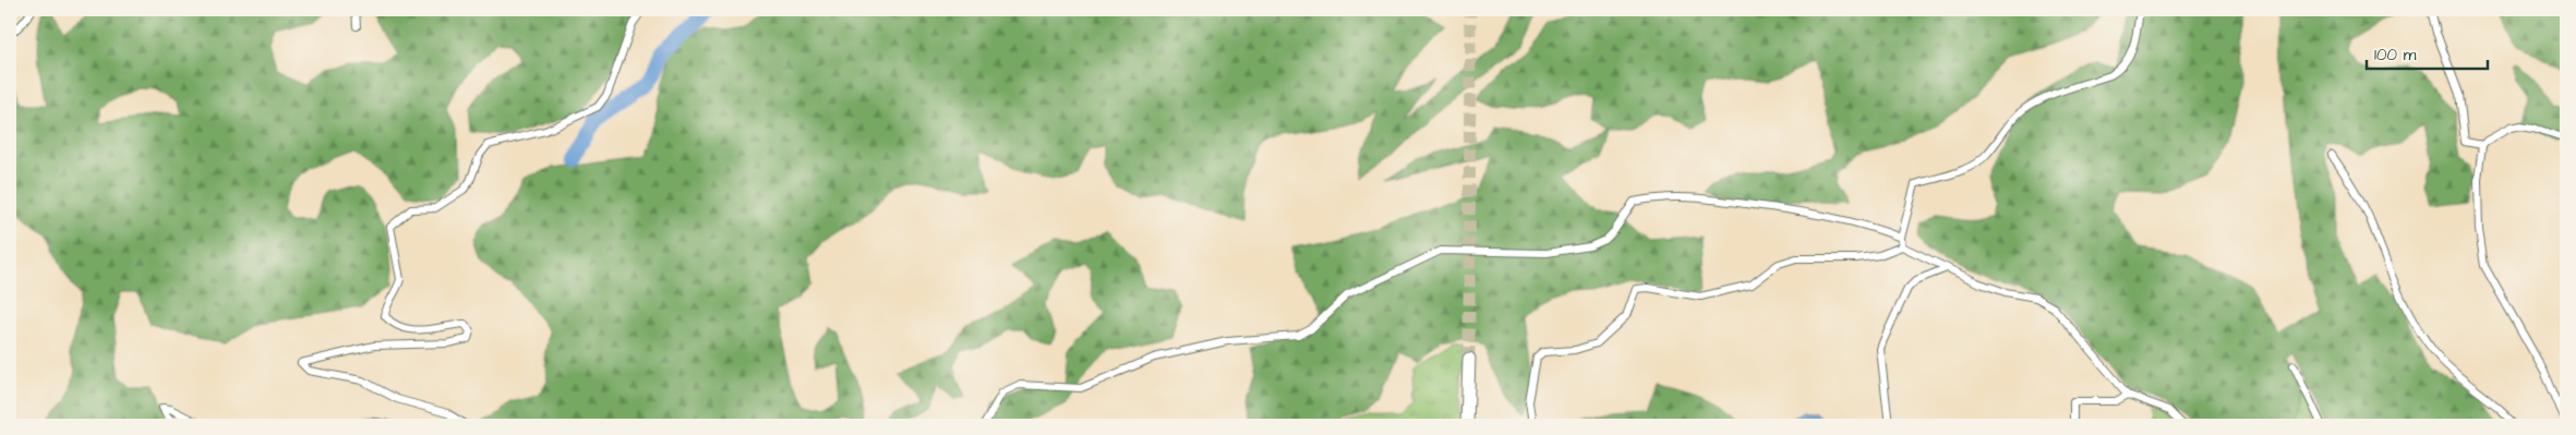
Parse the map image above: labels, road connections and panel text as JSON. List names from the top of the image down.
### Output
{
  "scale_bar": "100 m"
}
